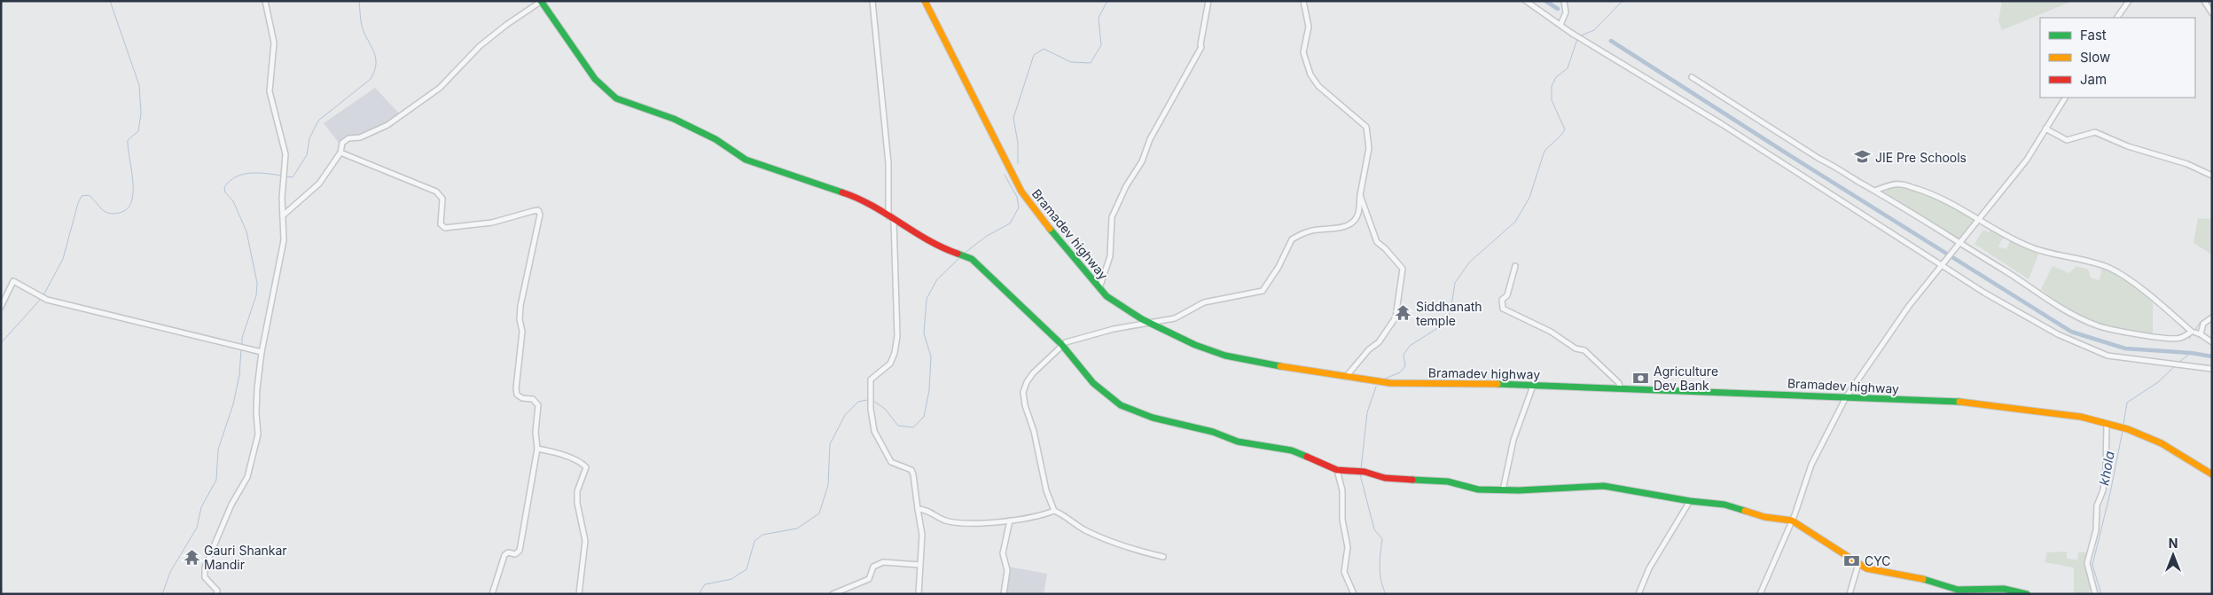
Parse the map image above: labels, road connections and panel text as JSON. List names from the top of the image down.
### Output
{
  "streets": {
    "street": ["Bramadev highway"]
  },
  "water": ["khola"],
  "places": {
    "school or university": ["JIE Pre Schools"],
    "temple": ["Siddhanath temple", "Gauri Shankar Mandir"],
    "bank": ["Agriculture Dev Bank", "CYC"]
  },
  "legend": ["Fast", "Slow", "Jam"],
  "north": "top"
}
